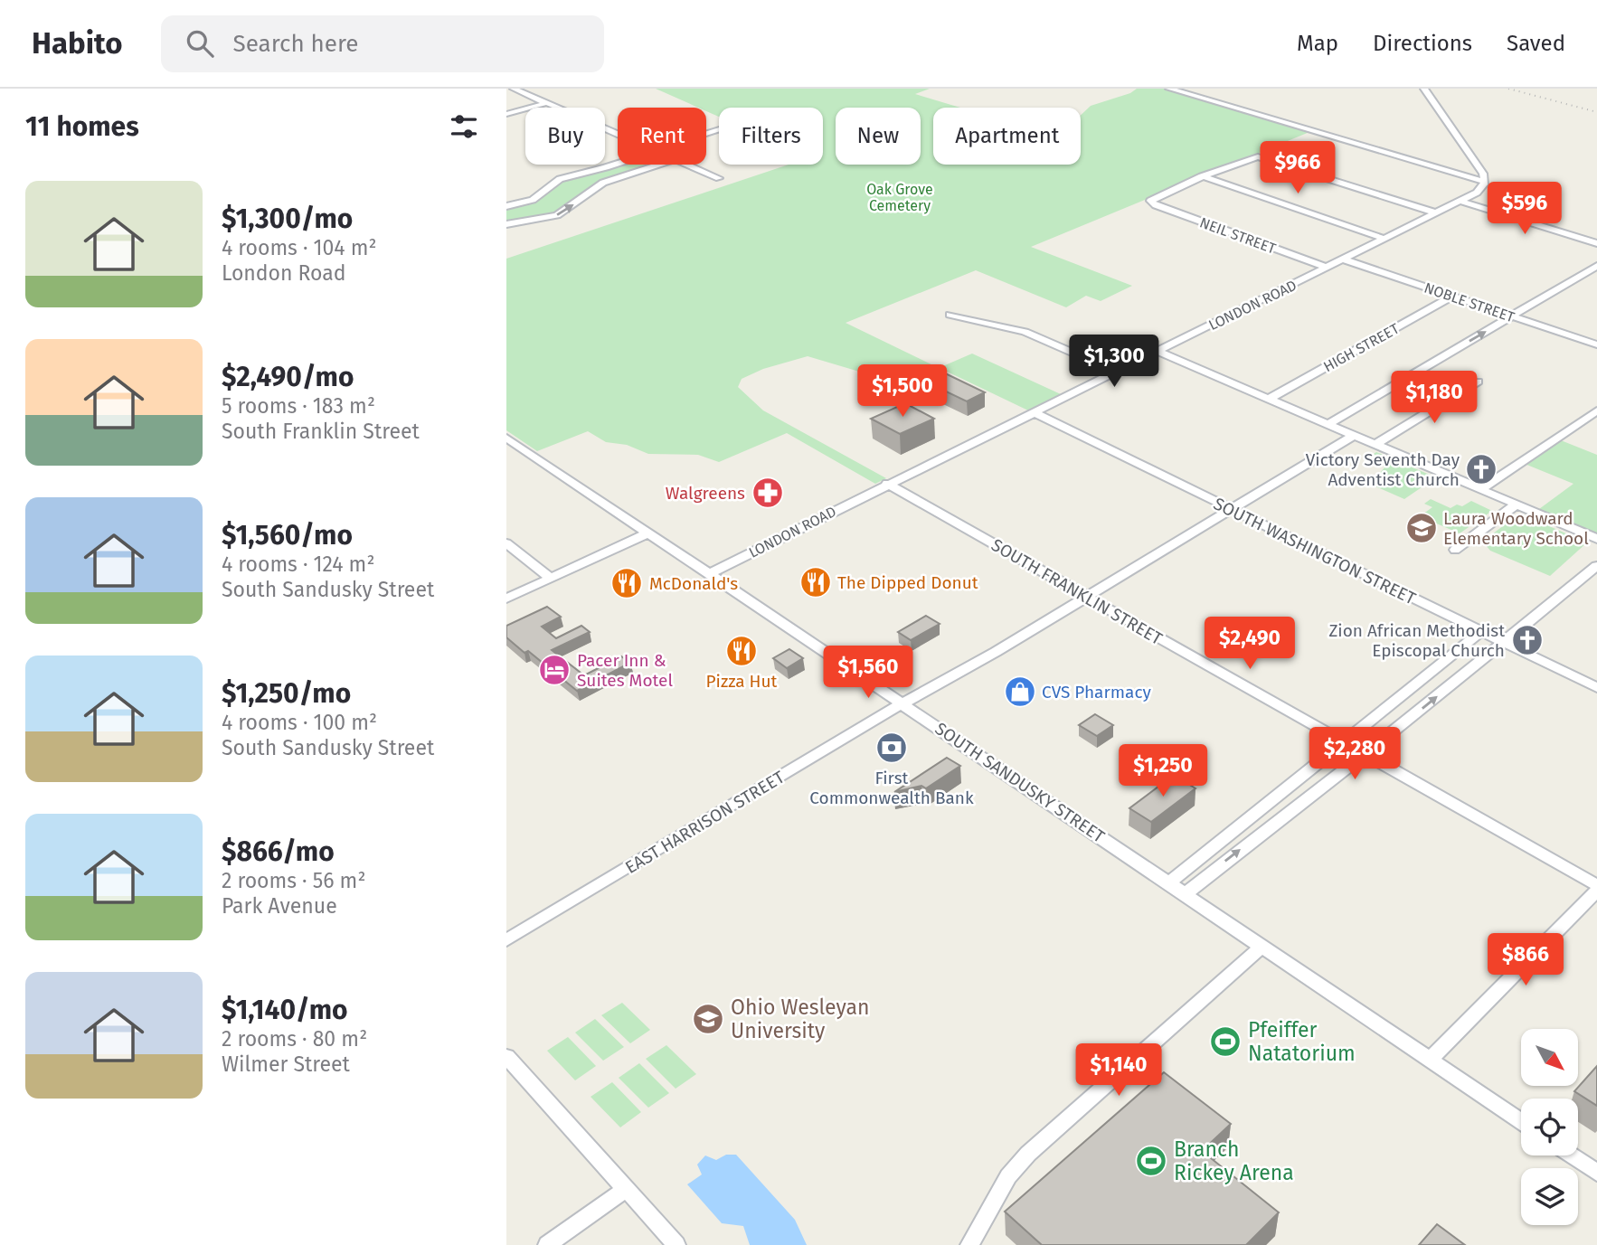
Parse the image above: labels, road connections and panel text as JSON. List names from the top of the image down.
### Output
{
  "streets": {
    "street": [
      "NEIL STREET",
      "NOBLE STREET",
      "LONDON ROAD",
      "HIGH STREET",
      "SOUTH WASHINGTON STREET",
      "SOUTH FRANKLIN STREET",
      "SOUTH SANDUSKY STREET",
      "EAST HARRISON STREET"
    ]
  },
  "crossings": [
    ["NEIL STREET", "LONDON ROAD"],
    ["NOBLE STREET", "LONDON ROAD"],
    ["NOBLE STREET", "HIGH STREET"],
    ["LONDON ROAD", "SOUTH WASHINGTON STREET"],
    ["LONDON ROAD", "SOUTH FRANKLIN STREET"],
    ["LONDON ROAD", "SOUTH SANDUSKY STREET"],
    ["SOUTH WASHINGTON STREET", "EAST HARRISON STREET"],
    ["SOUTH FRANKLIN STREET", "EAST HARRISON STREET"],
    ["SOUTH SANDUSKY STREET", "EAST HARRISON STREET"]
  ],
  "parks": ["Oak Grove Cemetery"],
  "places": {
    "church": ["Victory Seventh Day Adventist Church", "Zion African Methodist Episcopal Church"],
    "pharmacy": ["Walgreens"],
    "school or university": ["Laura Woodward Elementary School", "Ohio Wesleyan University"],
    "restaurant": ["The Dipped Donut", "McDonald's", "Pizza Hut"],
    "hotel": ["Pacer Inn & Suites Motel"],
    "shop": ["CVS Pharmacy"],
    "bank": ["First Commonwealth Bank"],
    "sports": ["Pfeiffer Natatorium", "Branch Rickey Arena"]
  },
  "north": "bottom right",
  "page": {
    "header": "Habito",
    "search": "Search here",
    "nav": ["Map", "Directions", "Saved"],
    "heading": "11 homes",
    "chip": [
      "Buy",
      "Rent",
      "Filters",
      "New",
      "Apartment"
    ],
    "price": [
      "$966",
      "$596",
      "$1,300",
      "$1,500",
      "$1,180",
      "$2,490",
      "$1,560",
      "$2,280",
      "$1,250",
      "$866",
      "$1,140"
    ],
    "list": [
      {
        "name": "$1,300/mo",
        "note": "4 rooms · 104 m² · London Road"
      },
      {
        "name": "$2,490/mo",
        "note": "5 rooms · 183 m² · South Franklin Street"
      },
      {
        "name": "$1,560/mo",
        "note": "4 rooms · 124 m² · South Sandusky Street"
      },
      {
        "name": "$1,250/mo",
        "note": "4 rooms · 100 m² · South Sandusky Street"
      },
      {
        "name": "$866/mo",
        "note": "2 rooms · 56 m² · Park Avenue"
      },
      {
        "name": "$1,140/mo",
        "note": "2 rooms · 80 m² · Wilmer Street"
      }
    ]
  }
}
